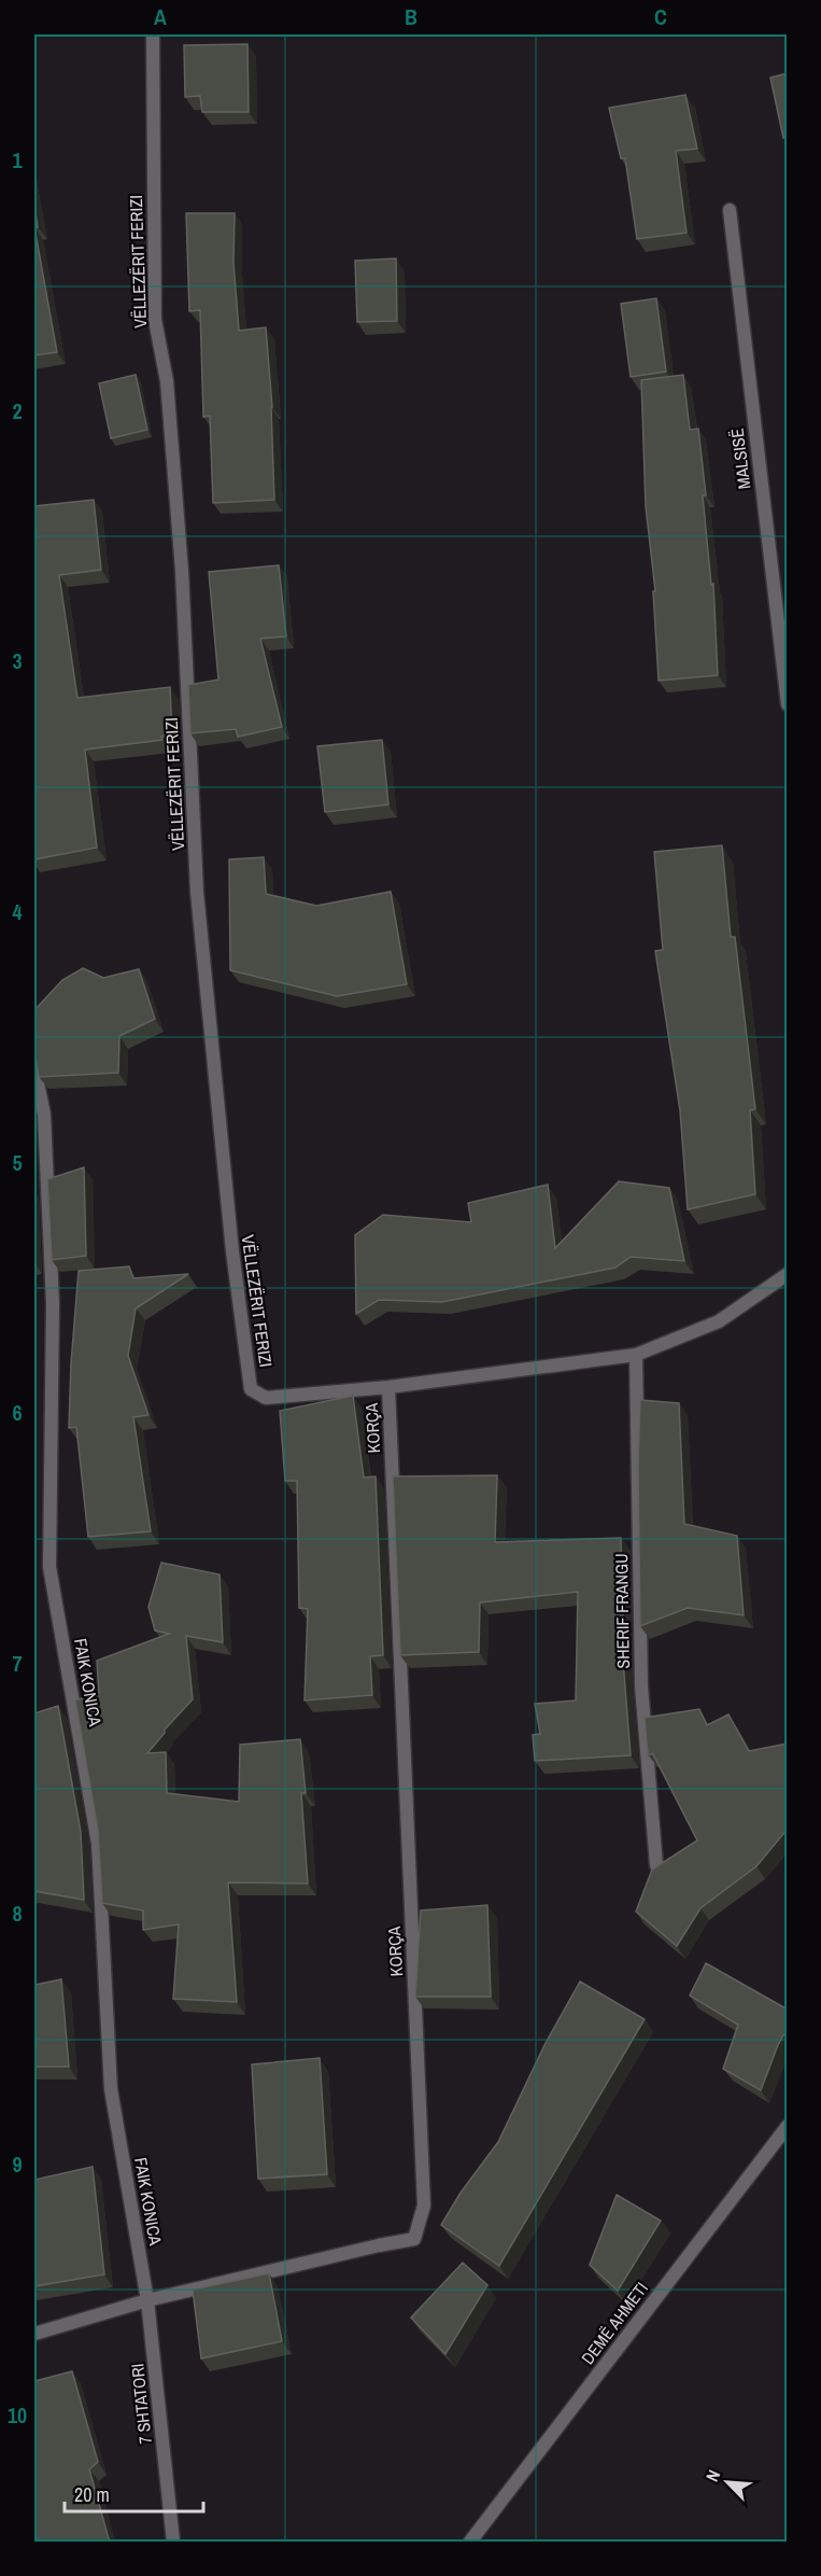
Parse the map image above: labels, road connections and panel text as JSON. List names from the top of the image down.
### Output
{
  "streets": {
    "street": [
      "VËLLEZËRIT FERIZI",
      "MALSISË",
      "KORÇA",
      "SHERIF FRANGU",
      "FAIK KONICA",
      "DEMË AHMETI",
      "7 SHTATORI"
    ]
  },
  "crossings": [
    ["VËLLEZËRIT FERIZI", "KORÇA"],
    ["KORÇA", "FAIK KONICA"],
    ["KORÇA", "7 SHTATORI"],
    ["FAIK KONICA", "7 SHTATORI"]
  ],
  "scale_bar": "20 m",
  "north": "top left",
  "grid": {
    "columns": ["A", "B", "C"],
    "rows": [
      "1",
      "2",
      "3",
      "4",
      "5",
      "6",
      "7",
      "8",
      "9",
      "10"
    ]
  }
}
